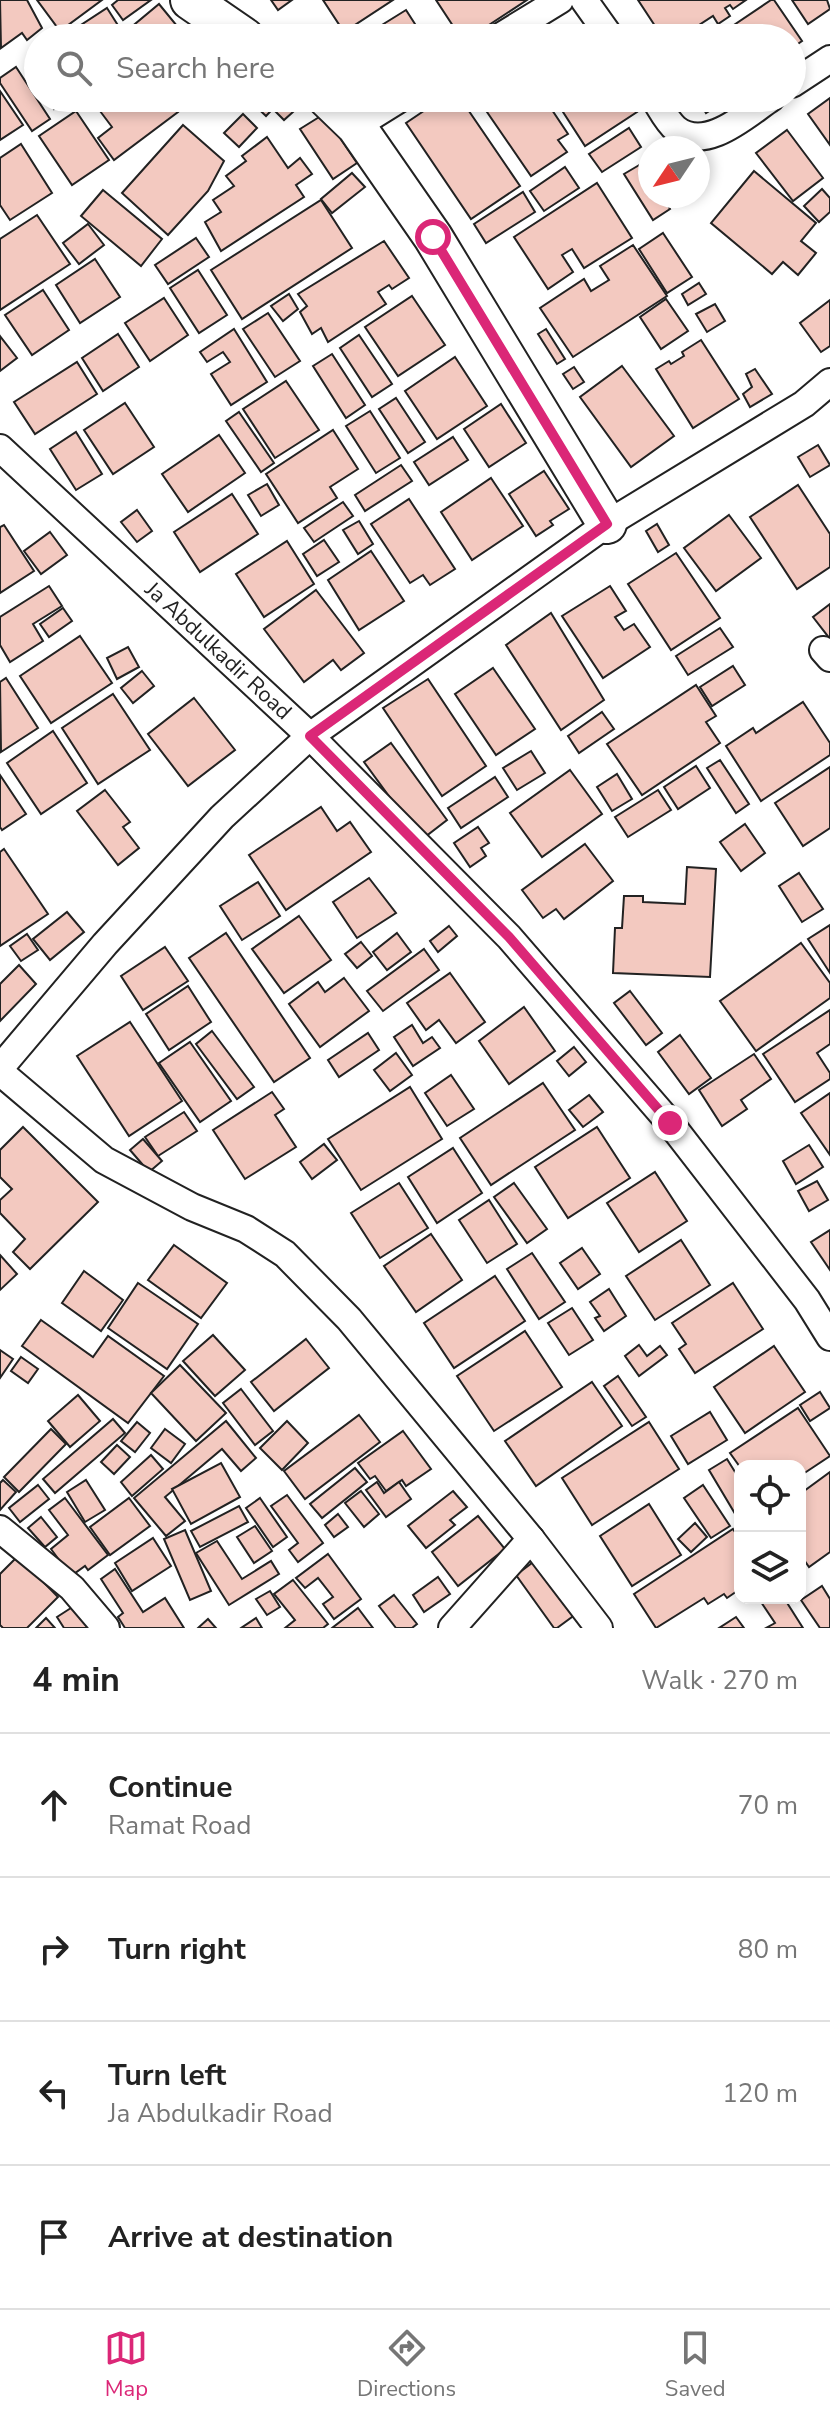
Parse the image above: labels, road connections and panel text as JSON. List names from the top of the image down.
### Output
{
  "streets": {
    "street": ["Ja Abdulkadir Road"]
  },
  "north": "bottom left",
  "page": {
    "search": "Search here",
    "heading": ["4 min", "Walk · 270 m"],
    "list": [
      ["Continue", "Ramat Road", "70 m"],
      ["Turn right", "80 m"],
      ["Turn left", "Ja Abdulkadir Road", "120 m"],
      "Arrive at destination"
    ],
    "nav": ["Map", "Directions", "Saved"]
  }
}
